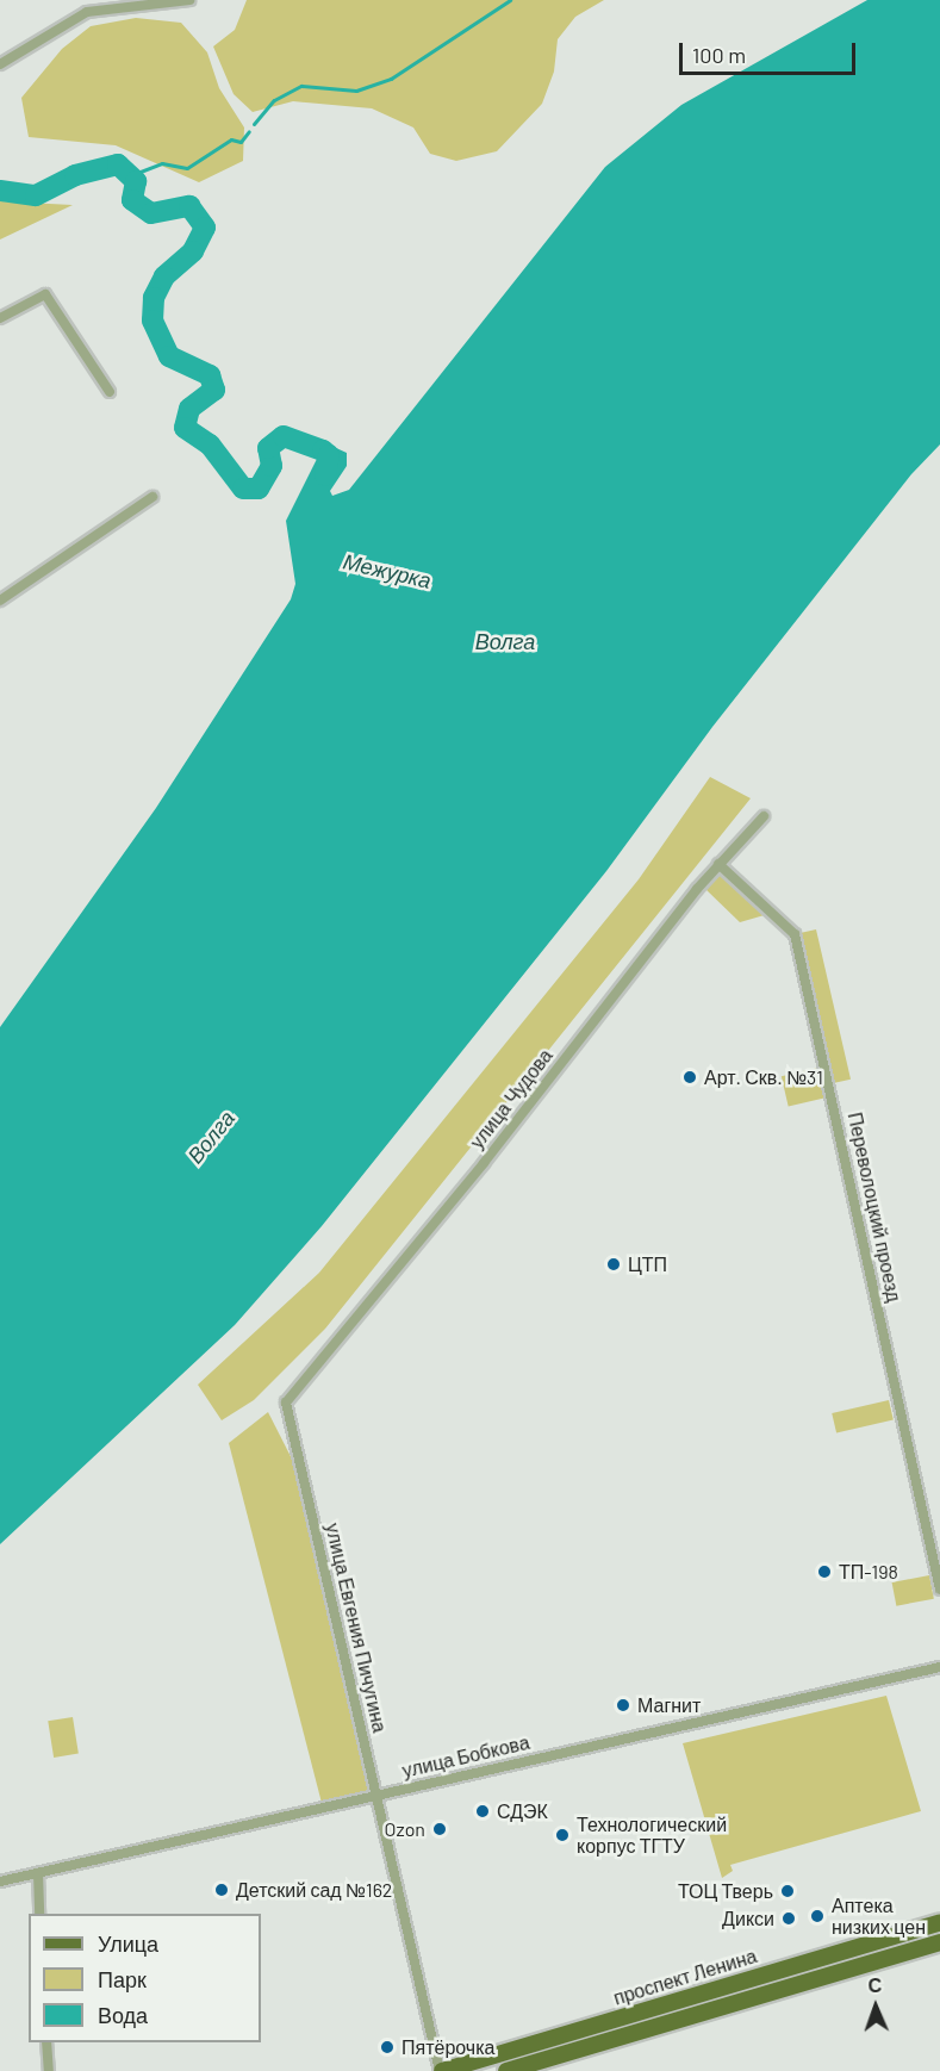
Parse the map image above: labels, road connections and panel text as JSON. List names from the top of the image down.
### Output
{
  "streets": {
    "main road": ["проспект Ленина"],
    "street": [
      "улица Чудова",
      "Переволоцкий проезд",
      "улица Евгения Пичугина",
      "улица Бобкова"
    ]
  },
  "crossings": [
    ["улица Чудова", "Переволоцкий проезд"],
    ["улица Чудова", "улица Евгения Пичугина"],
    ["улица Евгения Пичугина", "улица Бобкова"],
    ["улица Евгения Пичугина", "проспект Ленина"]
  ],
  "water": ["Межурка", "Волга"],
  "places": [
    "Арт. Скв. №31",
    "ЦТП",
    "ТП-198",
    "Магнит",
    "СДЭК",
    "Ozon",
    "Технологический корпус ТГТУ",
    "Детский сад №162",
    "ТОЦ Тверь",
    "Аптека низких цен",
    "Дикси",
    "Пятёрочка"
  ],
  "legend": ["Улица", "Парк", "Вода"],
  "scale_bar": "100 m",
  "north": "top"
}
